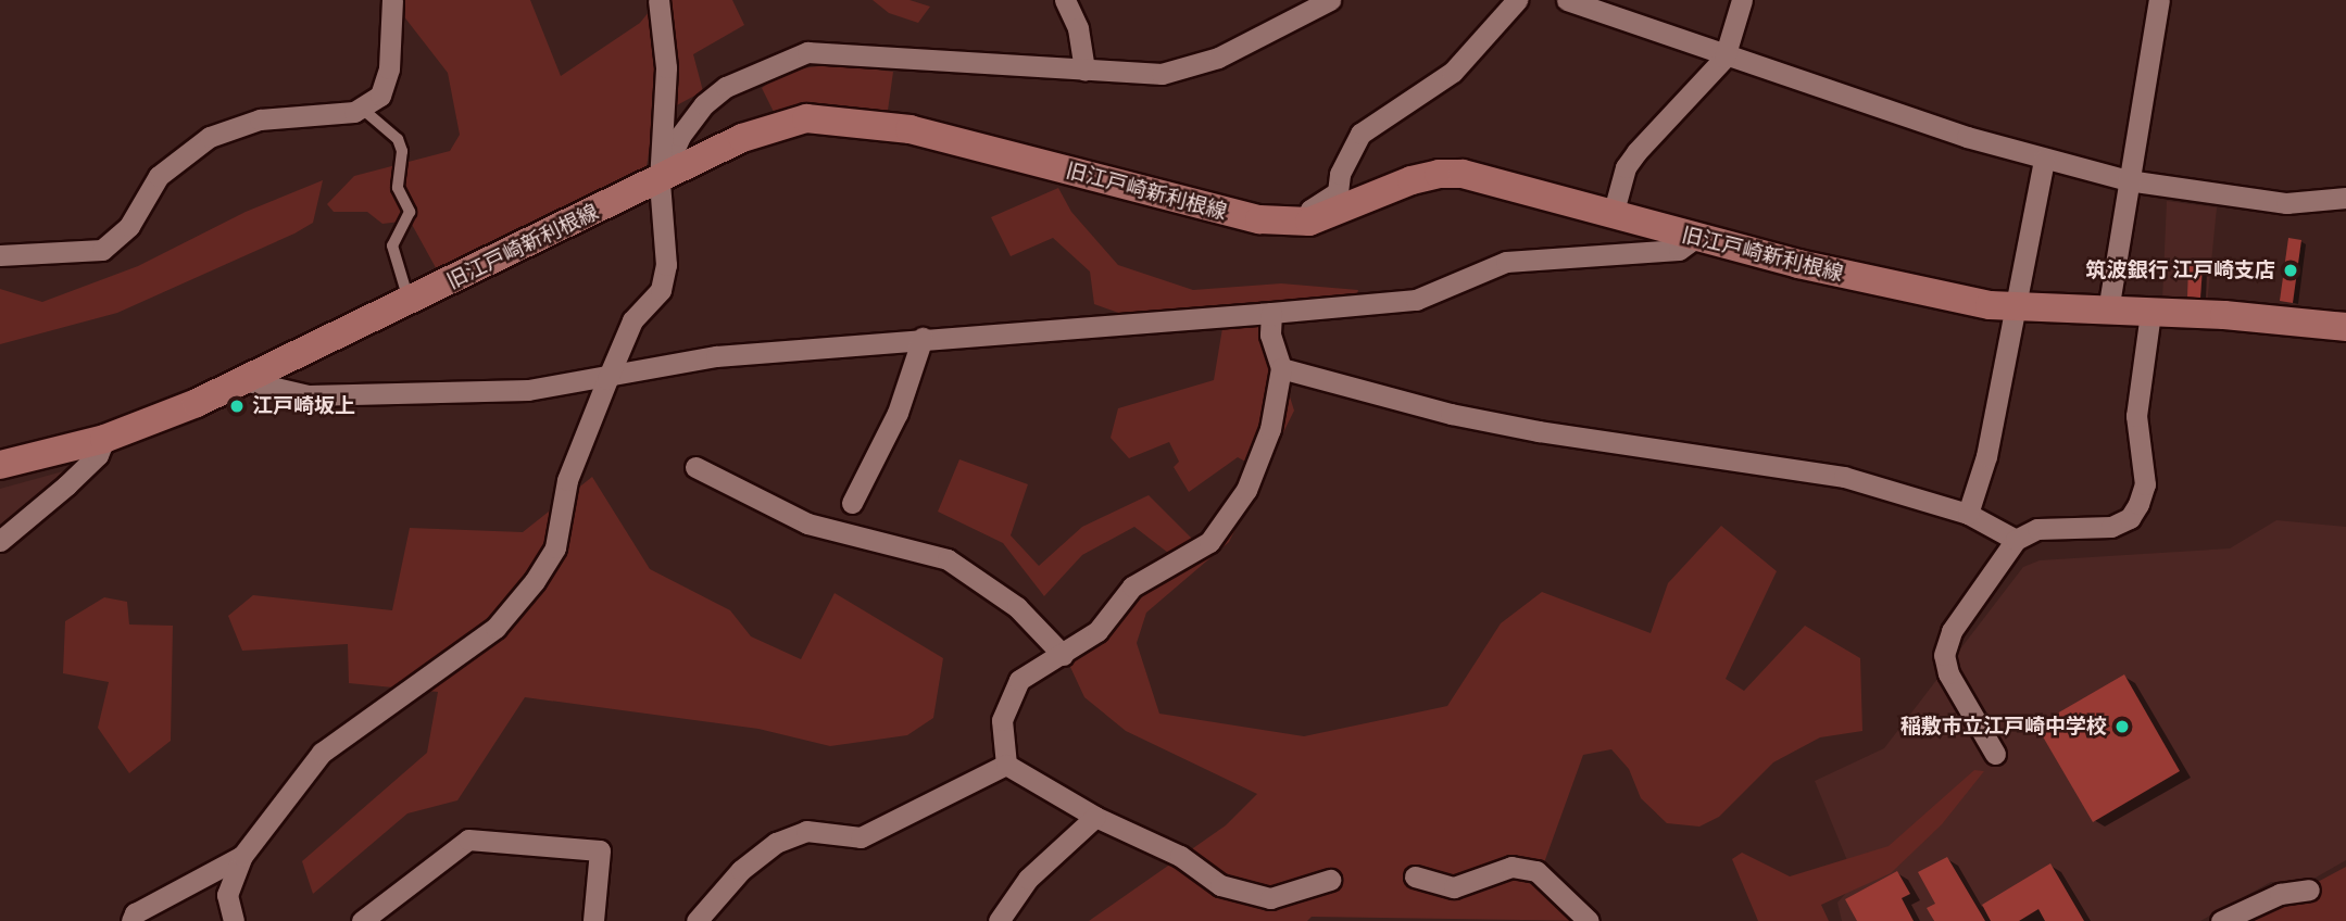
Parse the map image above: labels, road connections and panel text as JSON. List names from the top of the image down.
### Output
{
  "streets": {
    "street": ["旧江戸崎新利根線"]
  },
  "places": ["筑波銀行 江戸崎支店", "江戸崎坂上", "稲敷市立江戸崎中学校"]
}
